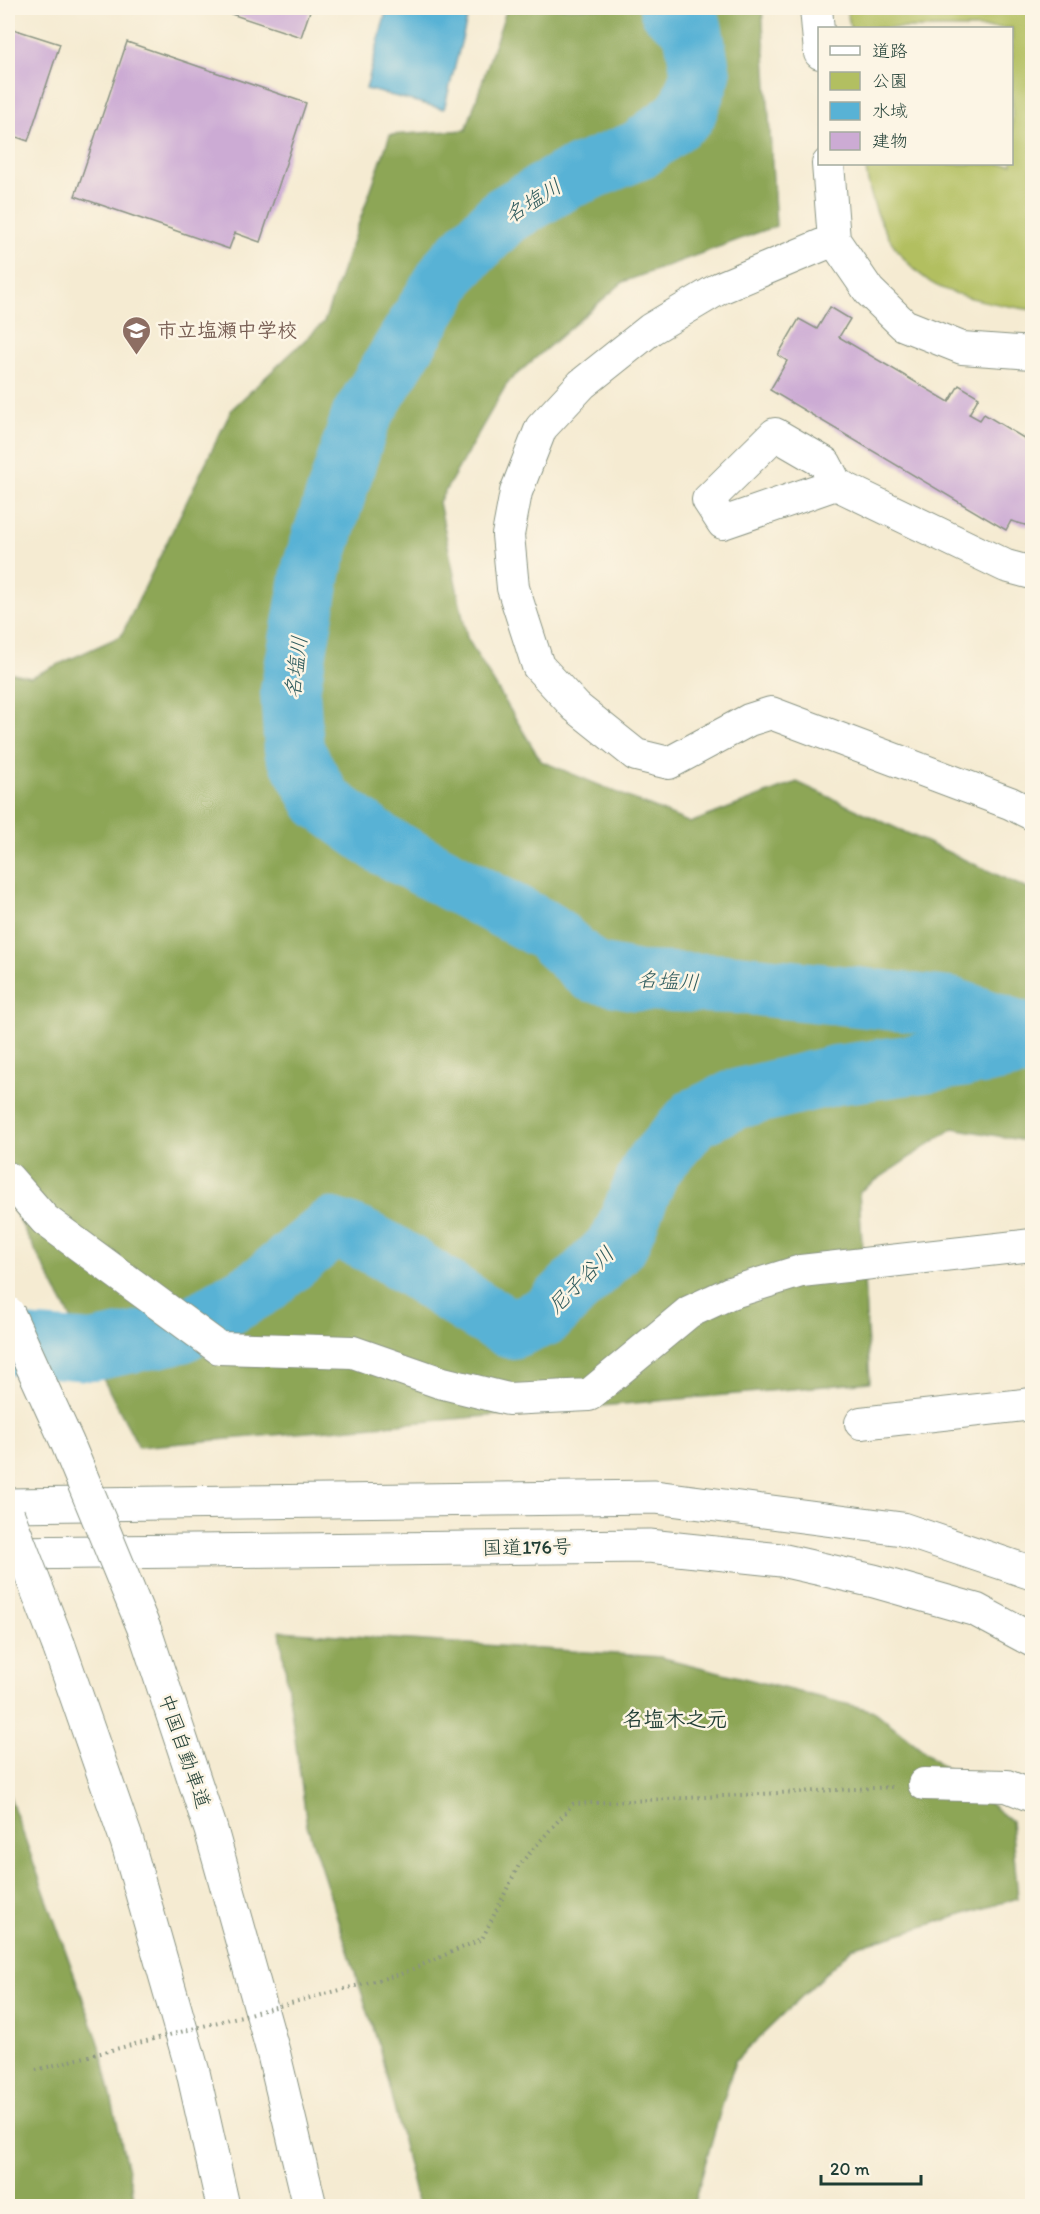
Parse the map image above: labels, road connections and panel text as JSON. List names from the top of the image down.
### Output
{
  "streets": {
    "highway": ["国道176号", "中国自動車道"]
  },
  "districts": ["名塩木之元"],
  "water": ["名塩川", "尼子谷川"],
  "places": {
    "school or university": ["市立塩瀬中学校"]
  },
  "legend": [
    "道路",
    "公園",
    "水域",
    "建物"
  ],
  "scale_bar": "20 m"
}
